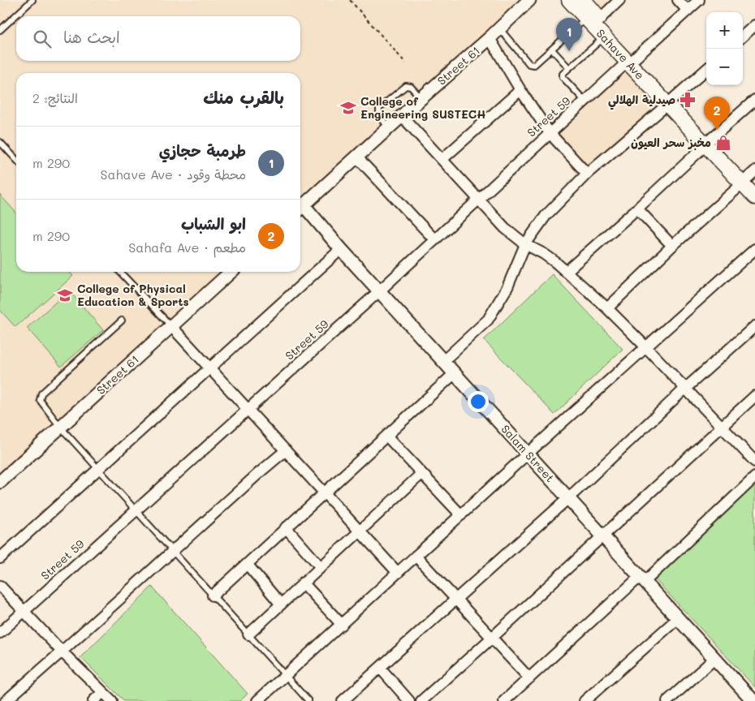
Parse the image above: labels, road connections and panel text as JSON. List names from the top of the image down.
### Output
{
  "streets": {
    "main road": ["Sahave Ave"],
    "street": ["Street 61", "Street 59", "Salam Street"]
  },
  "crossings": [
    ["Sahave Ave", "Street 59"],
    ["Street 59", "Salam Street"]
  ],
  "places": {
    "pharmacy": ["صيدلية الهلالي"],
    "school or university": ["College of Engineering SUSTECH", "College of Physical Education & Sports"],
    "shop": ["مخبز سحر العيون"]
  },
  "page": {
    "map_buttons": ["+", "−"],
    "search": "ابحث هنا",
    "pins": ["1", "2"],
    "heading": ["بالقرب منك", "النتائج: 2"],
    "list": [
      {
        "mark": "1",
        "name": "طرمبة حجازي",
        "note": "محطة وقود · Sahave Ave",
        "value": "290 m"
      },
      {
        "mark": "2",
        "name": "ابو الشباب",
        "note": "مطعم · Sahafa Ave",
        "value": "290 m"
      }
    ]
  }
}
